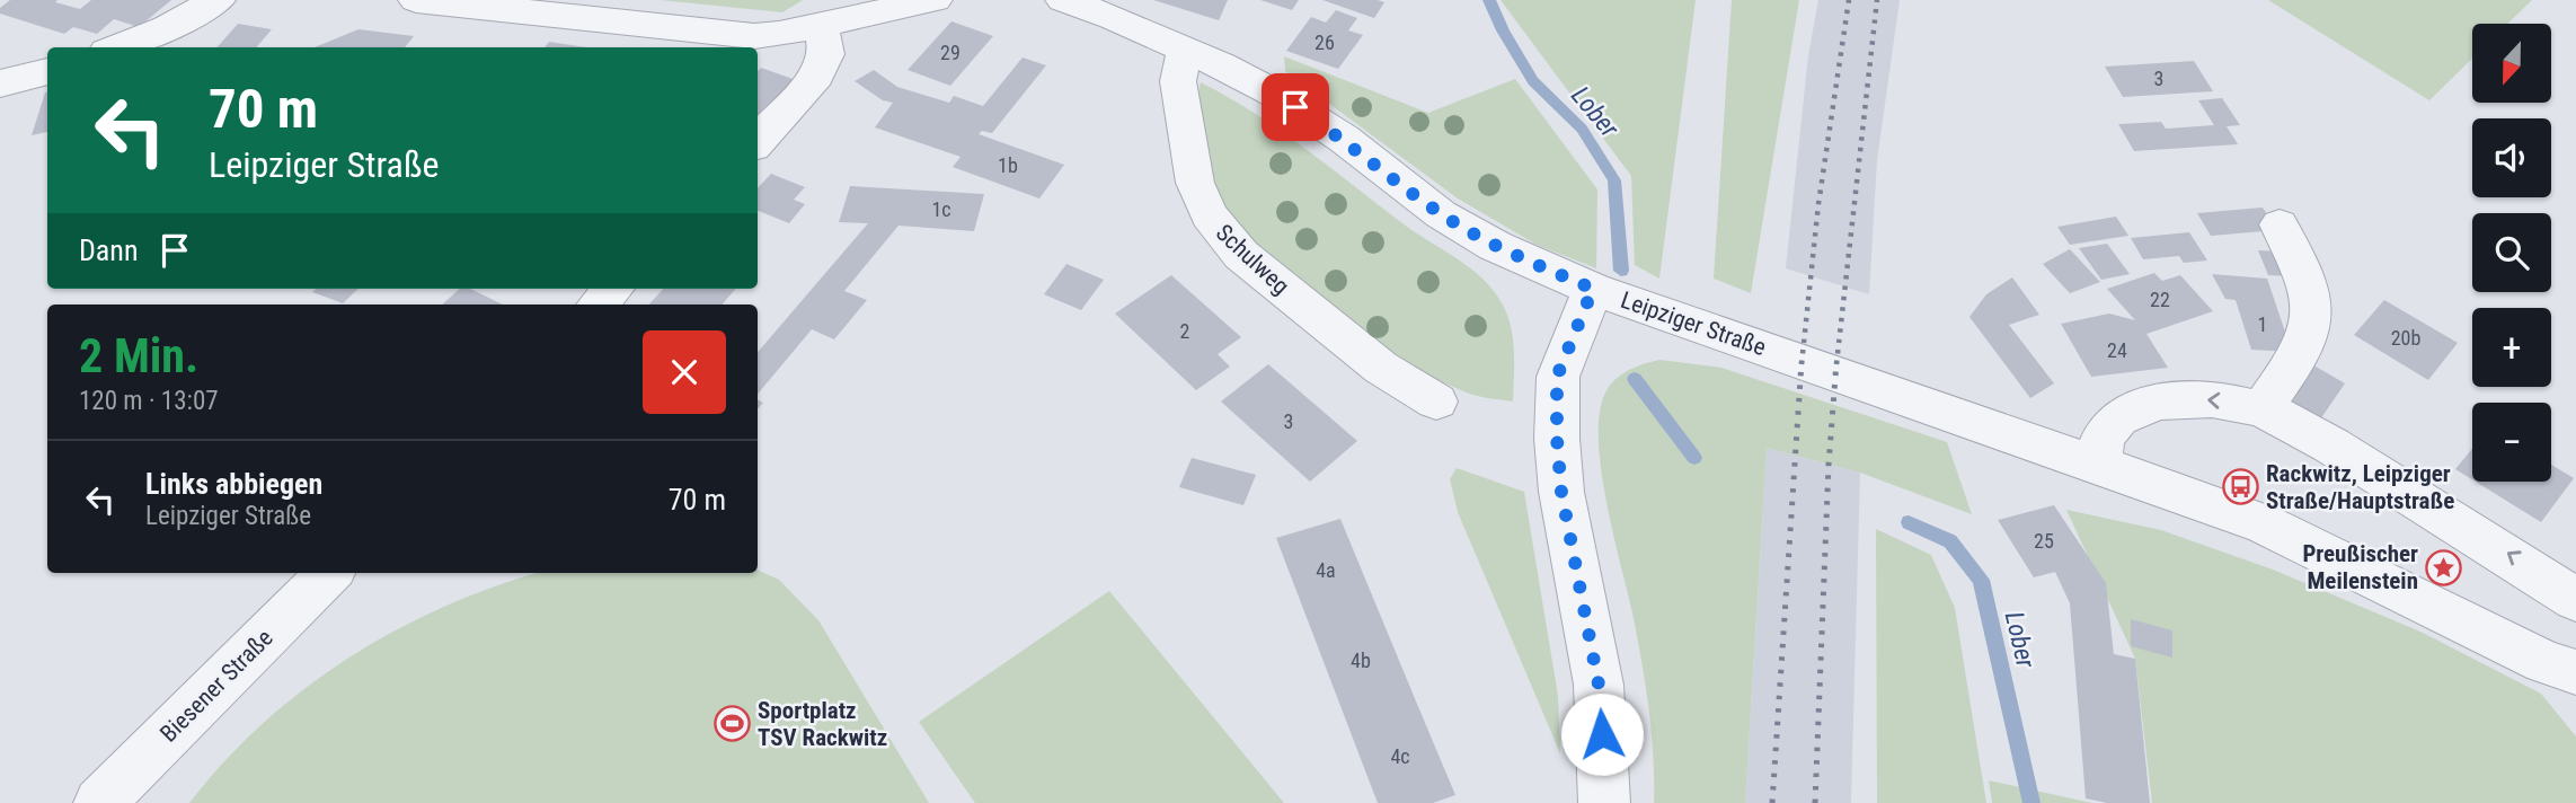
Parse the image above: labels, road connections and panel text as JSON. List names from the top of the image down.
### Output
{
  "streets": {
    "street": ["Schulweg", "Leipziger Straße", "Biesener Straße"]
  },
  "crossings": [
    ["Schulweg", "Leipziger Straße"]
  ],
  "water": ["Lober"],
  "places": {
    "bus stop": ["Rackwitz, Leipziger Straße/Hauptstraße"],
    "place": ["Preußischer Meilenstein"],
    "sports": ["Sportplatz TSV Rackwitz"]
  },
  "house_numbers": [
    "26",
    "29",
    "3",
    "1b",
    "1c",
    "22",
    "1",
    "2",
    "20b",
    "24",
    "3",
    "25",
    "4a",
    "4b",
    "4c"
  ],
  "north": "bottom",
  "page": {
    "map_buttons": ["+", "−"],
    "turn": ["70 m", "Leipziger Straße"],
    "then": "Dann",
    "heading": ["2 Min.", "120 m · 13:07"],
    "list": [
      {
        "name": "Links abbiegen",
        "note": "Leipziger Straße",
        "value": "70 m"
      }
    ]
  }
}
